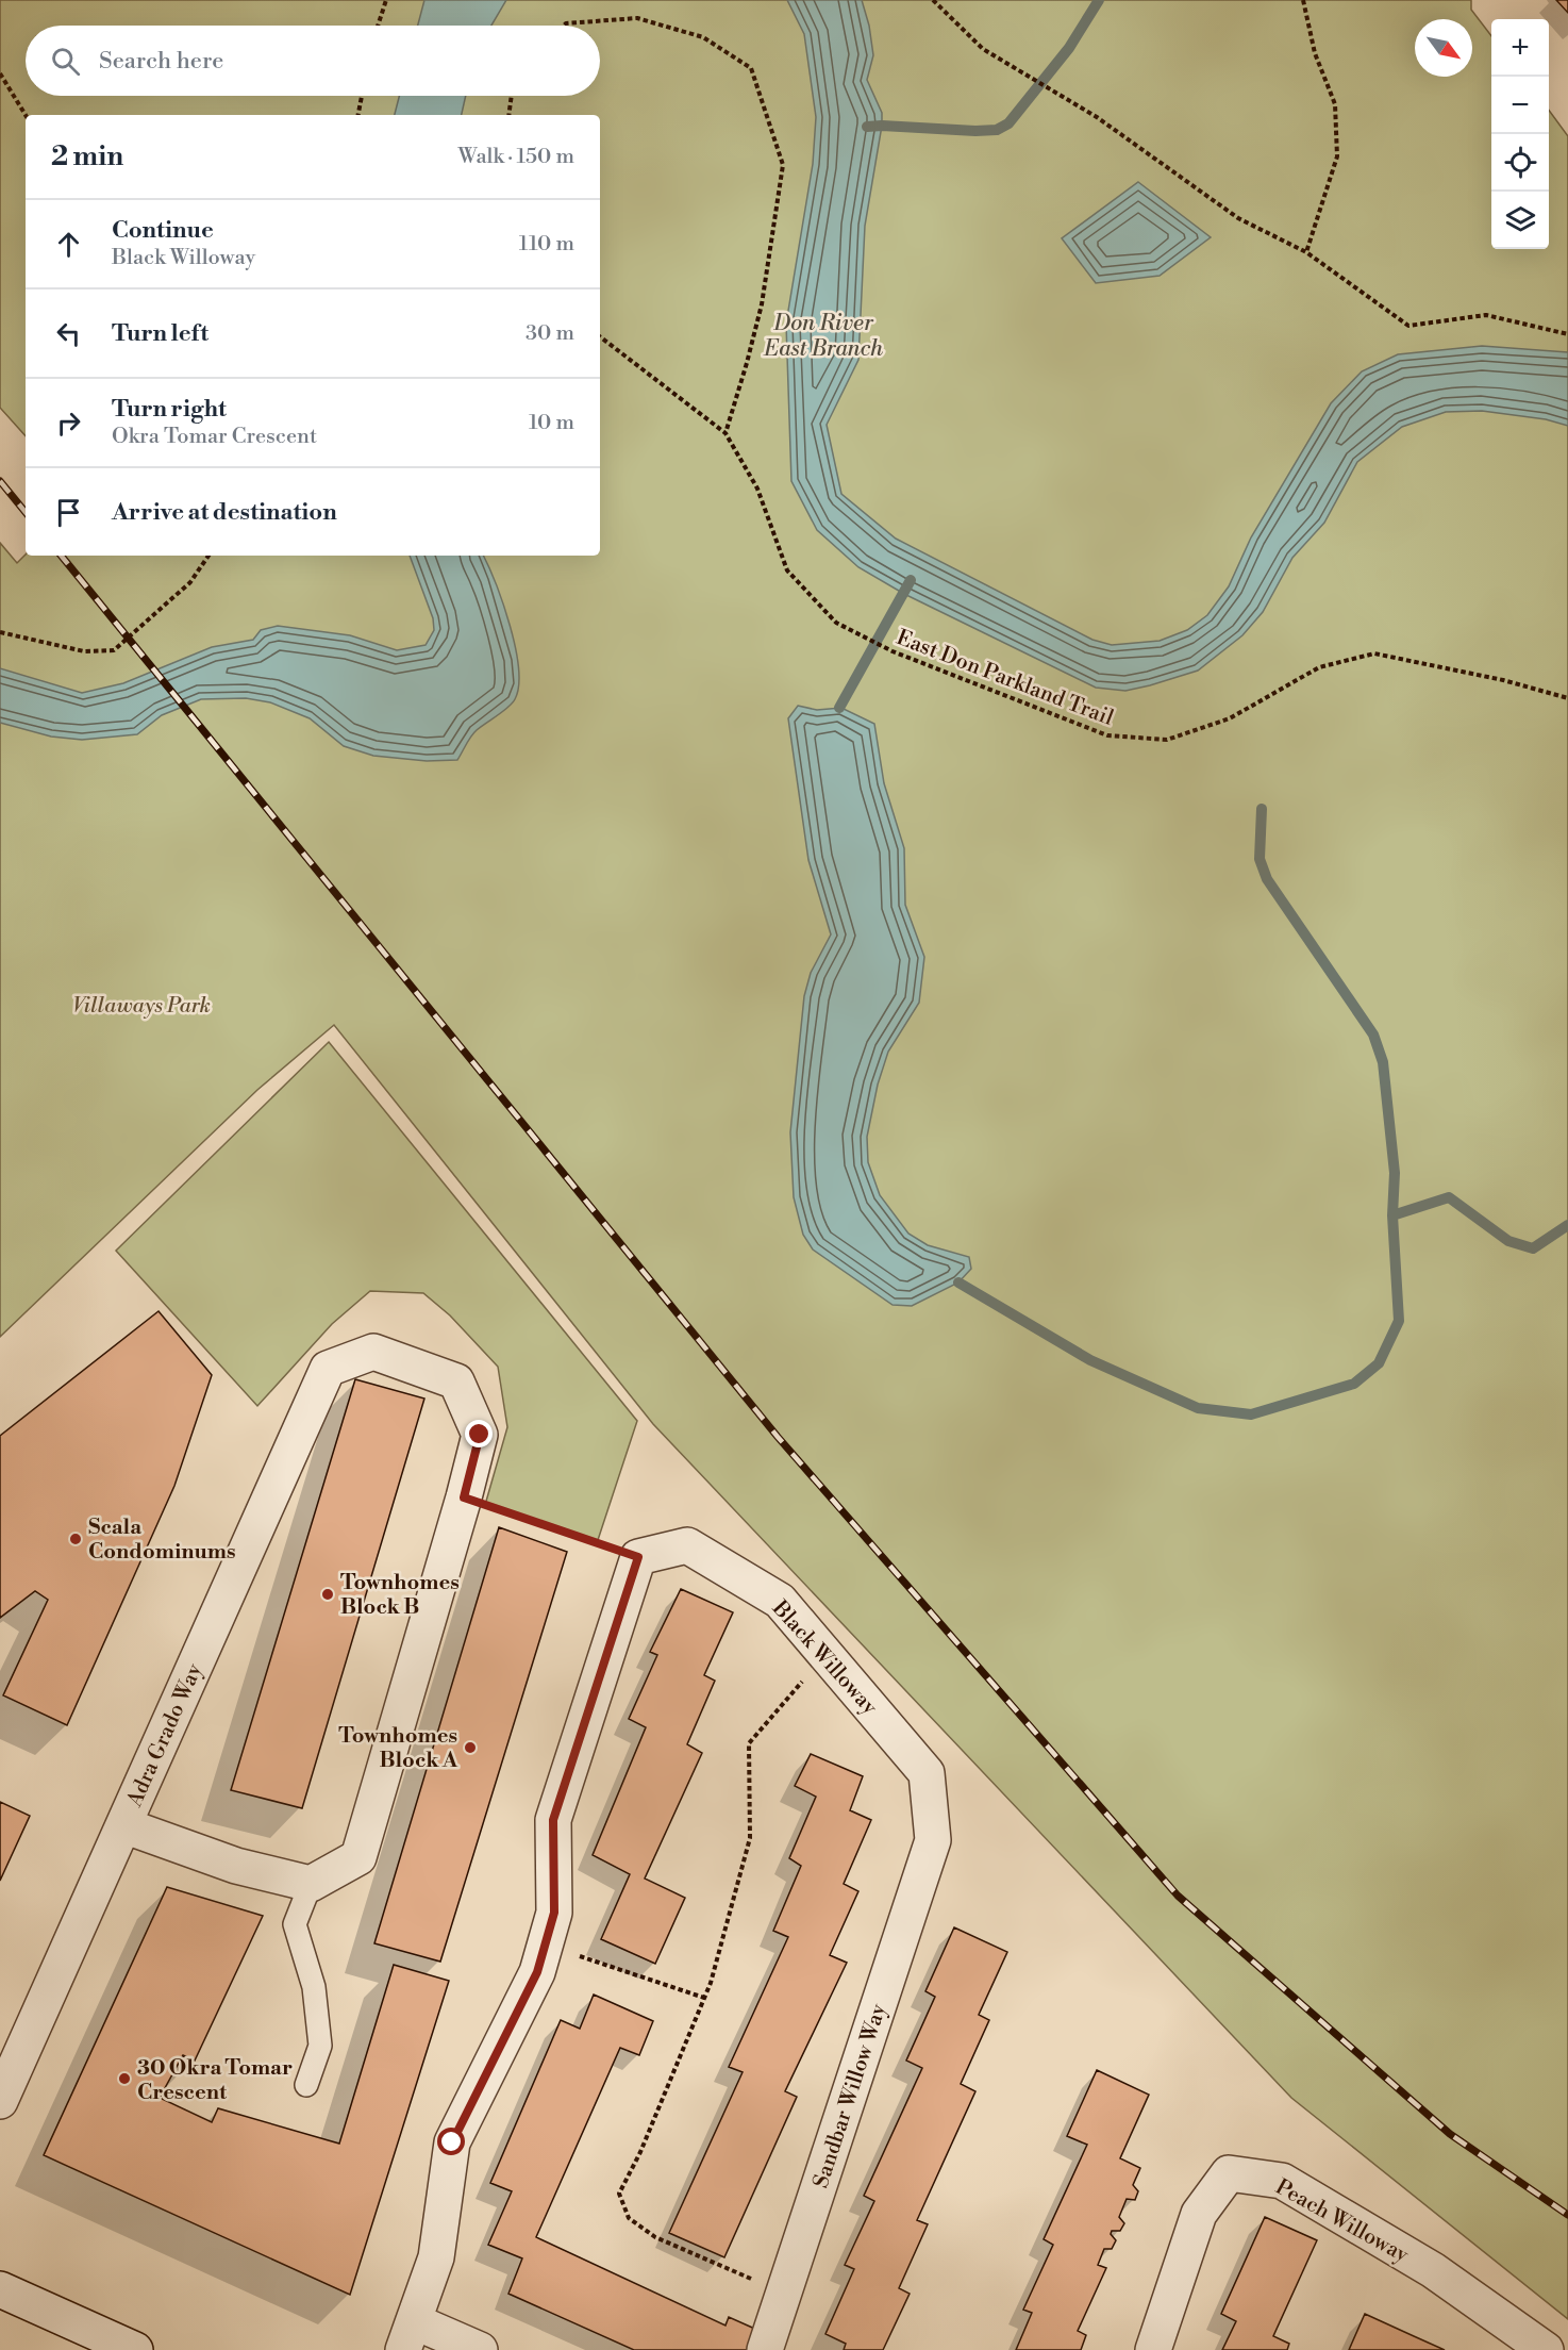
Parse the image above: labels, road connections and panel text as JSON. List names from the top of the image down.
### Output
{
  "streets": {
    "street": [
      "Black Willoway",
      "Adra Grado Way",
      "Sandbar Willow Way",
      "Peach Willoway"
    ],
    "path": ["East Don Parkland Trail"]
  },
  "crossings": [
    ["Black Willoway", "Sandbar Willow Way"]
  ],
  "water": ["Don River East Branch"],
  "parks": ["Villaways Park"],
  "places": [
    "Scala Condominums",
    "Townhomes Block B",
    "Townhomes Block A",
    "30 Okra Tomar Crescent"
  ],
  "north": "bottom right",
  "page": {
    "map_buttons": ["+", "−"],
    "search": "Search here",
    "heading": ["2 min", "Walk · 150 m"],
    "list": [
      ["Continue", "Black Willoway", "110 m"],
      ["Turn left", "30 m"],
      ["Turn right", "Okra Tomar Crescent", "10 m"],
      "Arrive at destination"
    ]
  }
}
